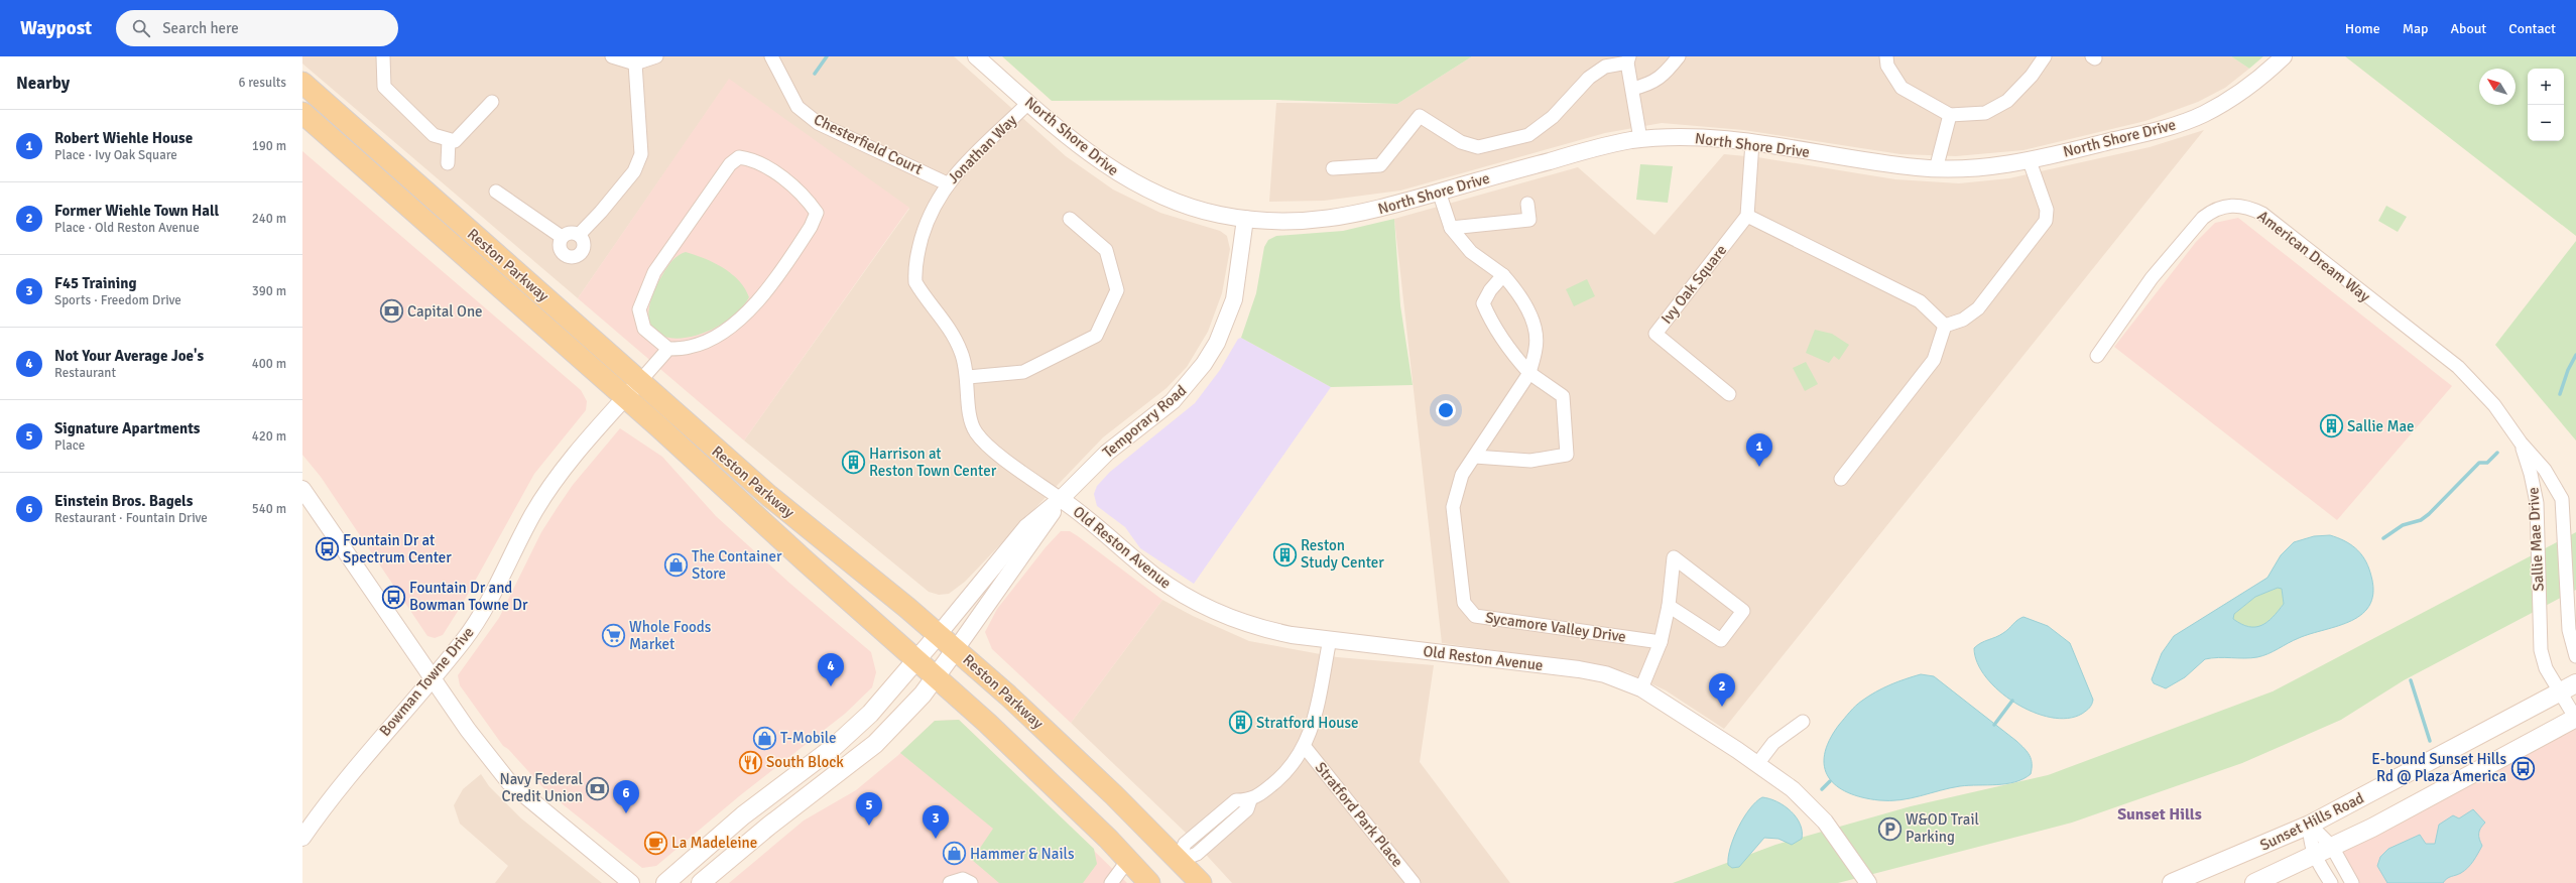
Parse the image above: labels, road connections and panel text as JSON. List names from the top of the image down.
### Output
{
  "streets": {
    "main road": ["Reston Parkway", "Sunset Hills Road"],
    "street": [
      "North Shore Drive",
      "Chesterfield Court",
      "Jonathan Way",
      "American Dream Way",
      "Ivy Oak Square",
      "Temporary Road",
      "Sallie Mae Drive",
      "Old Reston Avenue",
      "Sycamore Valley Drive",
      "Bowman Towne Drive",
      "Stratford Park Place"
    ]
  },
  "crossings": [
    ["North Shore Drive", "Jonathan Way"],
    ["North Shore Drive", "Temporary Road"],
    ["North Shore Drive", "Sycamore Valley Drive"],
    ["Chesterfield Court", "Jonathan Way"],
    ["Jonathan Way", "Temporary Road"],
    ["Jonathan Way", "Old Reston Avenue"],
    ["American Dream Way", "Sallie Mae Drive"],
    ["Reston Parkway", "Temporary Road"],
    ["Reston Parkway", "Bowman Towne Drive"],
    ["Temporary Road", "Old Reston Avenue"],
    ["Sallie Mae Drive", "Sunset Hills Road"]
  ],
  "districts": ["Sunset Hills"],
  "places": {
    "bank": ["Capital One", "Navy Federal Credit Union"],
    "building": [
      "Sallie Mae",
      "Harrison at Reston Town Center",
      "Reston Study Center",
      "Stratford House"
    ],
    "bus stop": ["Fountain Dr at Spectrum Center", "Fountain Dr and Bowman Towne Dr", "E-bound Sunset Hills Rd @ Plaza America"],
    "shop": ["The Container Store", "T-Mobile", "Hammer & Nails"],
    "supermarket": ["Whole Foods Market"],
    "restaurant": ["South Block"],
    "parking": ["W&OD Trail Parking"],
    "cafe": ["La Madeleine"]
  },
  "north": "top left",
  "page": {
    "header": "Waypost",
    "search": "Search here",
    "nav": [
      "Home",
      "Map",
      "About",
      "Contact"
    ],
    "heading": ["Nearby", "6 results"],
    "map_buttons": ["+", "−"],
    "list": [
      {
        "mark": "1",
        "name": "Robert Wiehle House",
        "note": "Place · Ivy Oak Square",
        "value": "190 m"
      },
      {
        "mark": "2",
        "name": "Former Wiehle Town Hall",
        "note": "Place · Old Reston Avenue",
        "value": "240 m"
      },
      {
        "mark": "3",
        "name": "F45 Training",
        "note": "Sports · Freedom Drive",
        "value": "390 m"
      },
      {
        "mark": "4",
        "name": "Not Your Average Joe's",
        "note": "Restaurant",
        "value": "400 m"
      },
      {
        "mark": "5",
        "name": "Signature Apartments",
        "note": "Place",
        "value": "420 m"
      },
      {
        "mark": "6",
        "name": "Einstein Bros. Bagels",
        "note": "Restaurant · Fountain Drive",
        "value": "540 m"
      }
    ],
    "pins": [
      "1",
      "4",
      "2",
      "6",
      "5",
      "3"
    ]
  }
}
